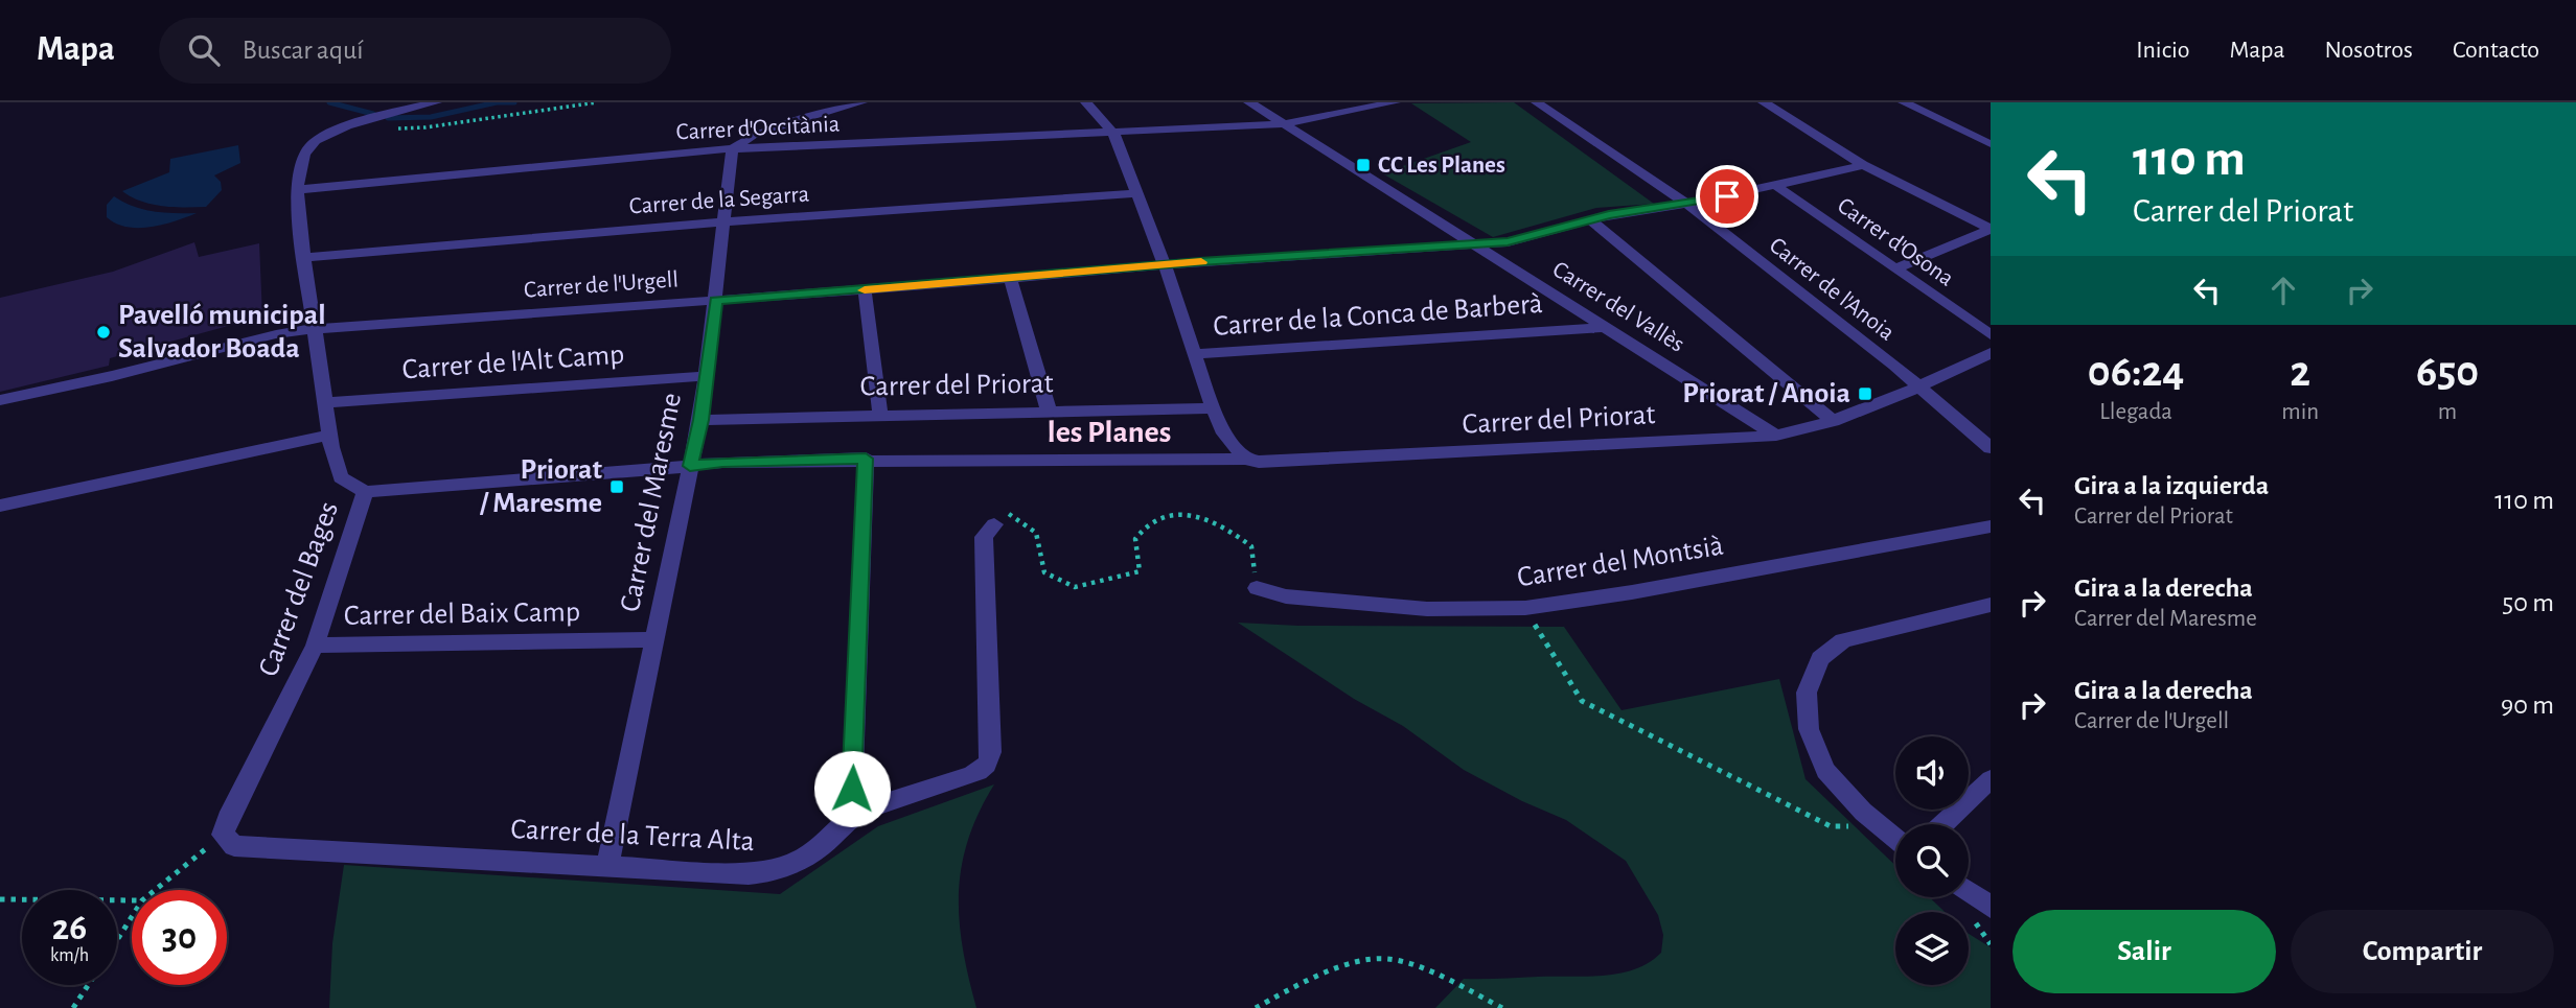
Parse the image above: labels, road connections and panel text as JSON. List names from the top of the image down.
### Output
{
  "streets": {
    "street": [
      "Carrer d'Occitània",
      "Carrer de la Segarra",
      "Carrer d'Osona",
      "Carrer de l'Urgell",
      "Carrer de l'Anoia",
      "Carrer del Vallès",
      "Carrer de la Conca de Barberà",
      "Carrer de l'Alt Camp",
      "Carrer del Priorat",
      "Carrer del Maresme",
      "Carrer del Montsià",
      "Carrer del Bages",
      "Carrer del Baix Camp",
      "Carrer de la Terra Alta"
    ]
  },
  "crossings": [
    ["Carrer d'Occitània", "Carrer del Vallès"],
    ["Carrer d'Occitània", "Carrer del Maresme"],
    ["Carrer d'Occitània", "Carrer del Bages"],
    ["Carrer de la Segarra", "Carrer del Maresme"],
    ["Carrer de la Segarra", "Carrer del Bages"],
    ["Carrer d'Osona", "Carrer de l'Urgell"],
    ["Carrer de l'Urgell", "Carrer de l'Anoia"],
    ["Carrer de l'Urgell", "Carrer del Vallès"],
    ["Carrer de l'Urgell", "Carrer del Maresme"],
    ["Carrer de l'Urgell", "Carrer del Bages"],
    ["Carrer de l'Anoia", "Carrer del Priorat"],
    ["Carrer del Vallès", "Carrer de la Conca de Barberà"],
    ["Carrer del Vallès", "Carrer del Priorat"],
    ["Carrer de l'Alt Camp", "Carrer del Maresme"],
    ["Carrer de l'Alt Camp", "Carrer del Bages"],
    ["Carrer del Priorat", "Carrer del Maresme"],
    ["Carrer del Maresme", "Carrer del Baix Camp"],
    ["Carrer del Maresme", "Carrer de la Terra Alta"],
    ["Carrer del Bages", "Carrer del Baix Camp"],
    ["Carrer del Bages", "Carrer de la Terra Alta"]
  ],
  "districts": ["les Planes"],
  "places": {
    "transit": ["CC Les Planes", "Priorat / Anoia", "Priorat / Maresme"],
    "other": ["Pavelló municipal Salvador Boada"]
  },
  "page": {
    "header": "Mapa",
    "search": "Buscar aquí",
    "nav": [
      "Inicio",
      "Mapa",
      "Nosotros",
      "Contacto"
    ],
    "turn": ["110 m", "Carrer del Priorat"],
    "eta": [
      "06:24",
      "Llegada",
      "2",
      "min",
      "650",
      "m"
    ],
    "list": [
      {
        "name": "Gira a la izquierda",
        "note": "Carrer del Priorat",
        "value": "110 m"
      },
      {
        "name": "Gira a la derecha",
        "note": "Carrer del Maresme",
        "value": "50 m"
      },
      {
        "name": "Gira a la derecha",
        "note": "Carrer de l'Urgell",
        "value": "90 m"
      }
    ],
    "speed": "26 km/h",
    "limit": "30",
    "buttons": ["Salir", "Compartir"]
  }
}
